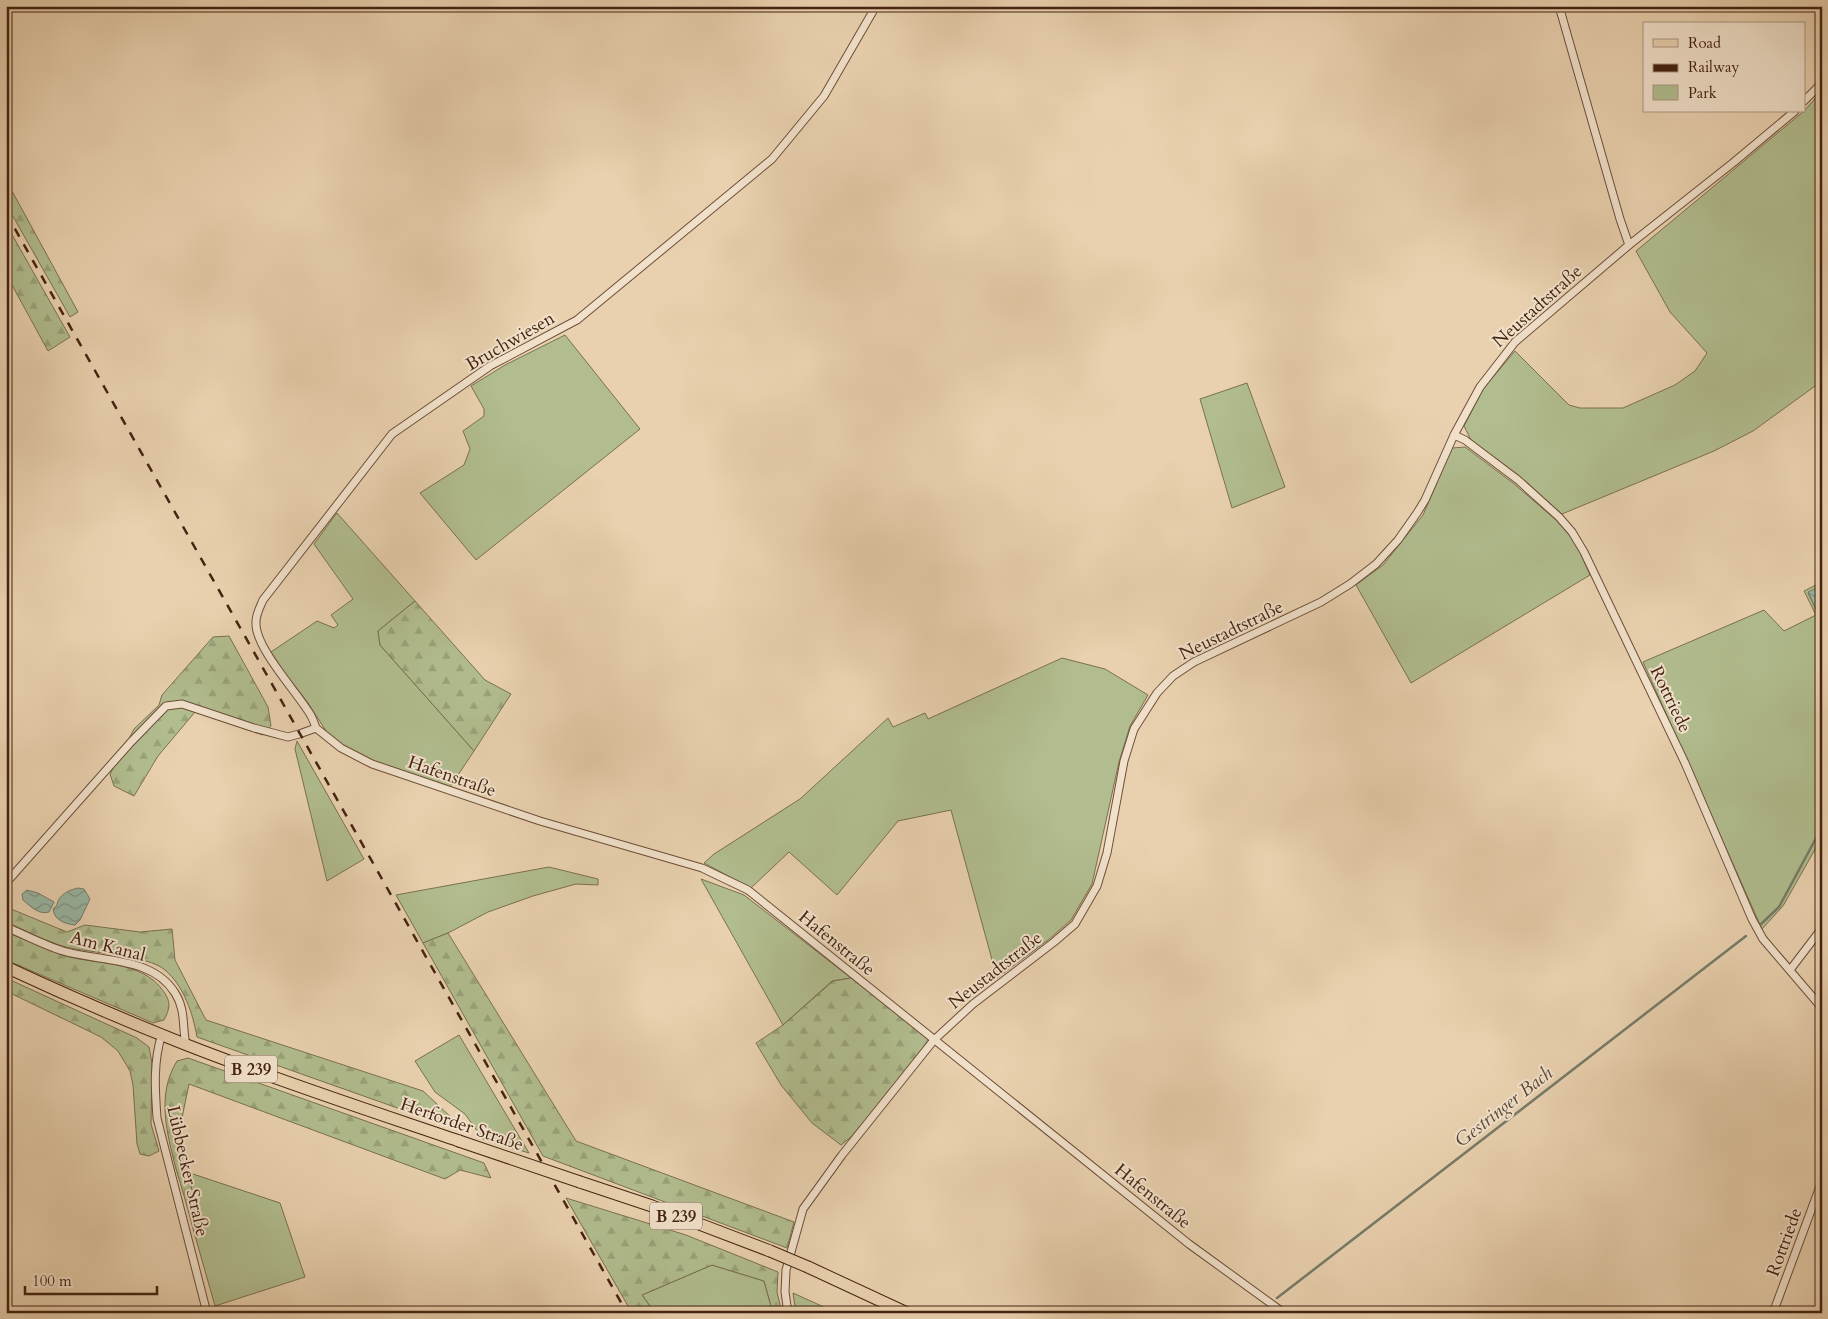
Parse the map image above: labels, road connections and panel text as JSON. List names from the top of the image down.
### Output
{
  "streets": {
    "main road": ["B 239", "Herforder Straße"],
    "street": [
      "Neustadtstraße",
      "Bruchwiesen",
      "Rottriede",
      "Hafenstraße",
      "Am Kanal",
      "Lübbecker Straße"
    ]
  },
  "crossings": [
    ["Neustadtstraße", "Rottriede"],
    ["Neustadtstraße", "Hafenstraße"],
    ["Bruchwiesen", "Hafenstraße"],
    ["Am Kanal", "Herforder Straße"],
    ["Herforder Straße", "Lübbecker Straße"]
  ],
  "water": ["Gestringer Bach"],
  "legend": ["Road", "Railway", "Park"],
  "scale_bar": "100 m"
}
